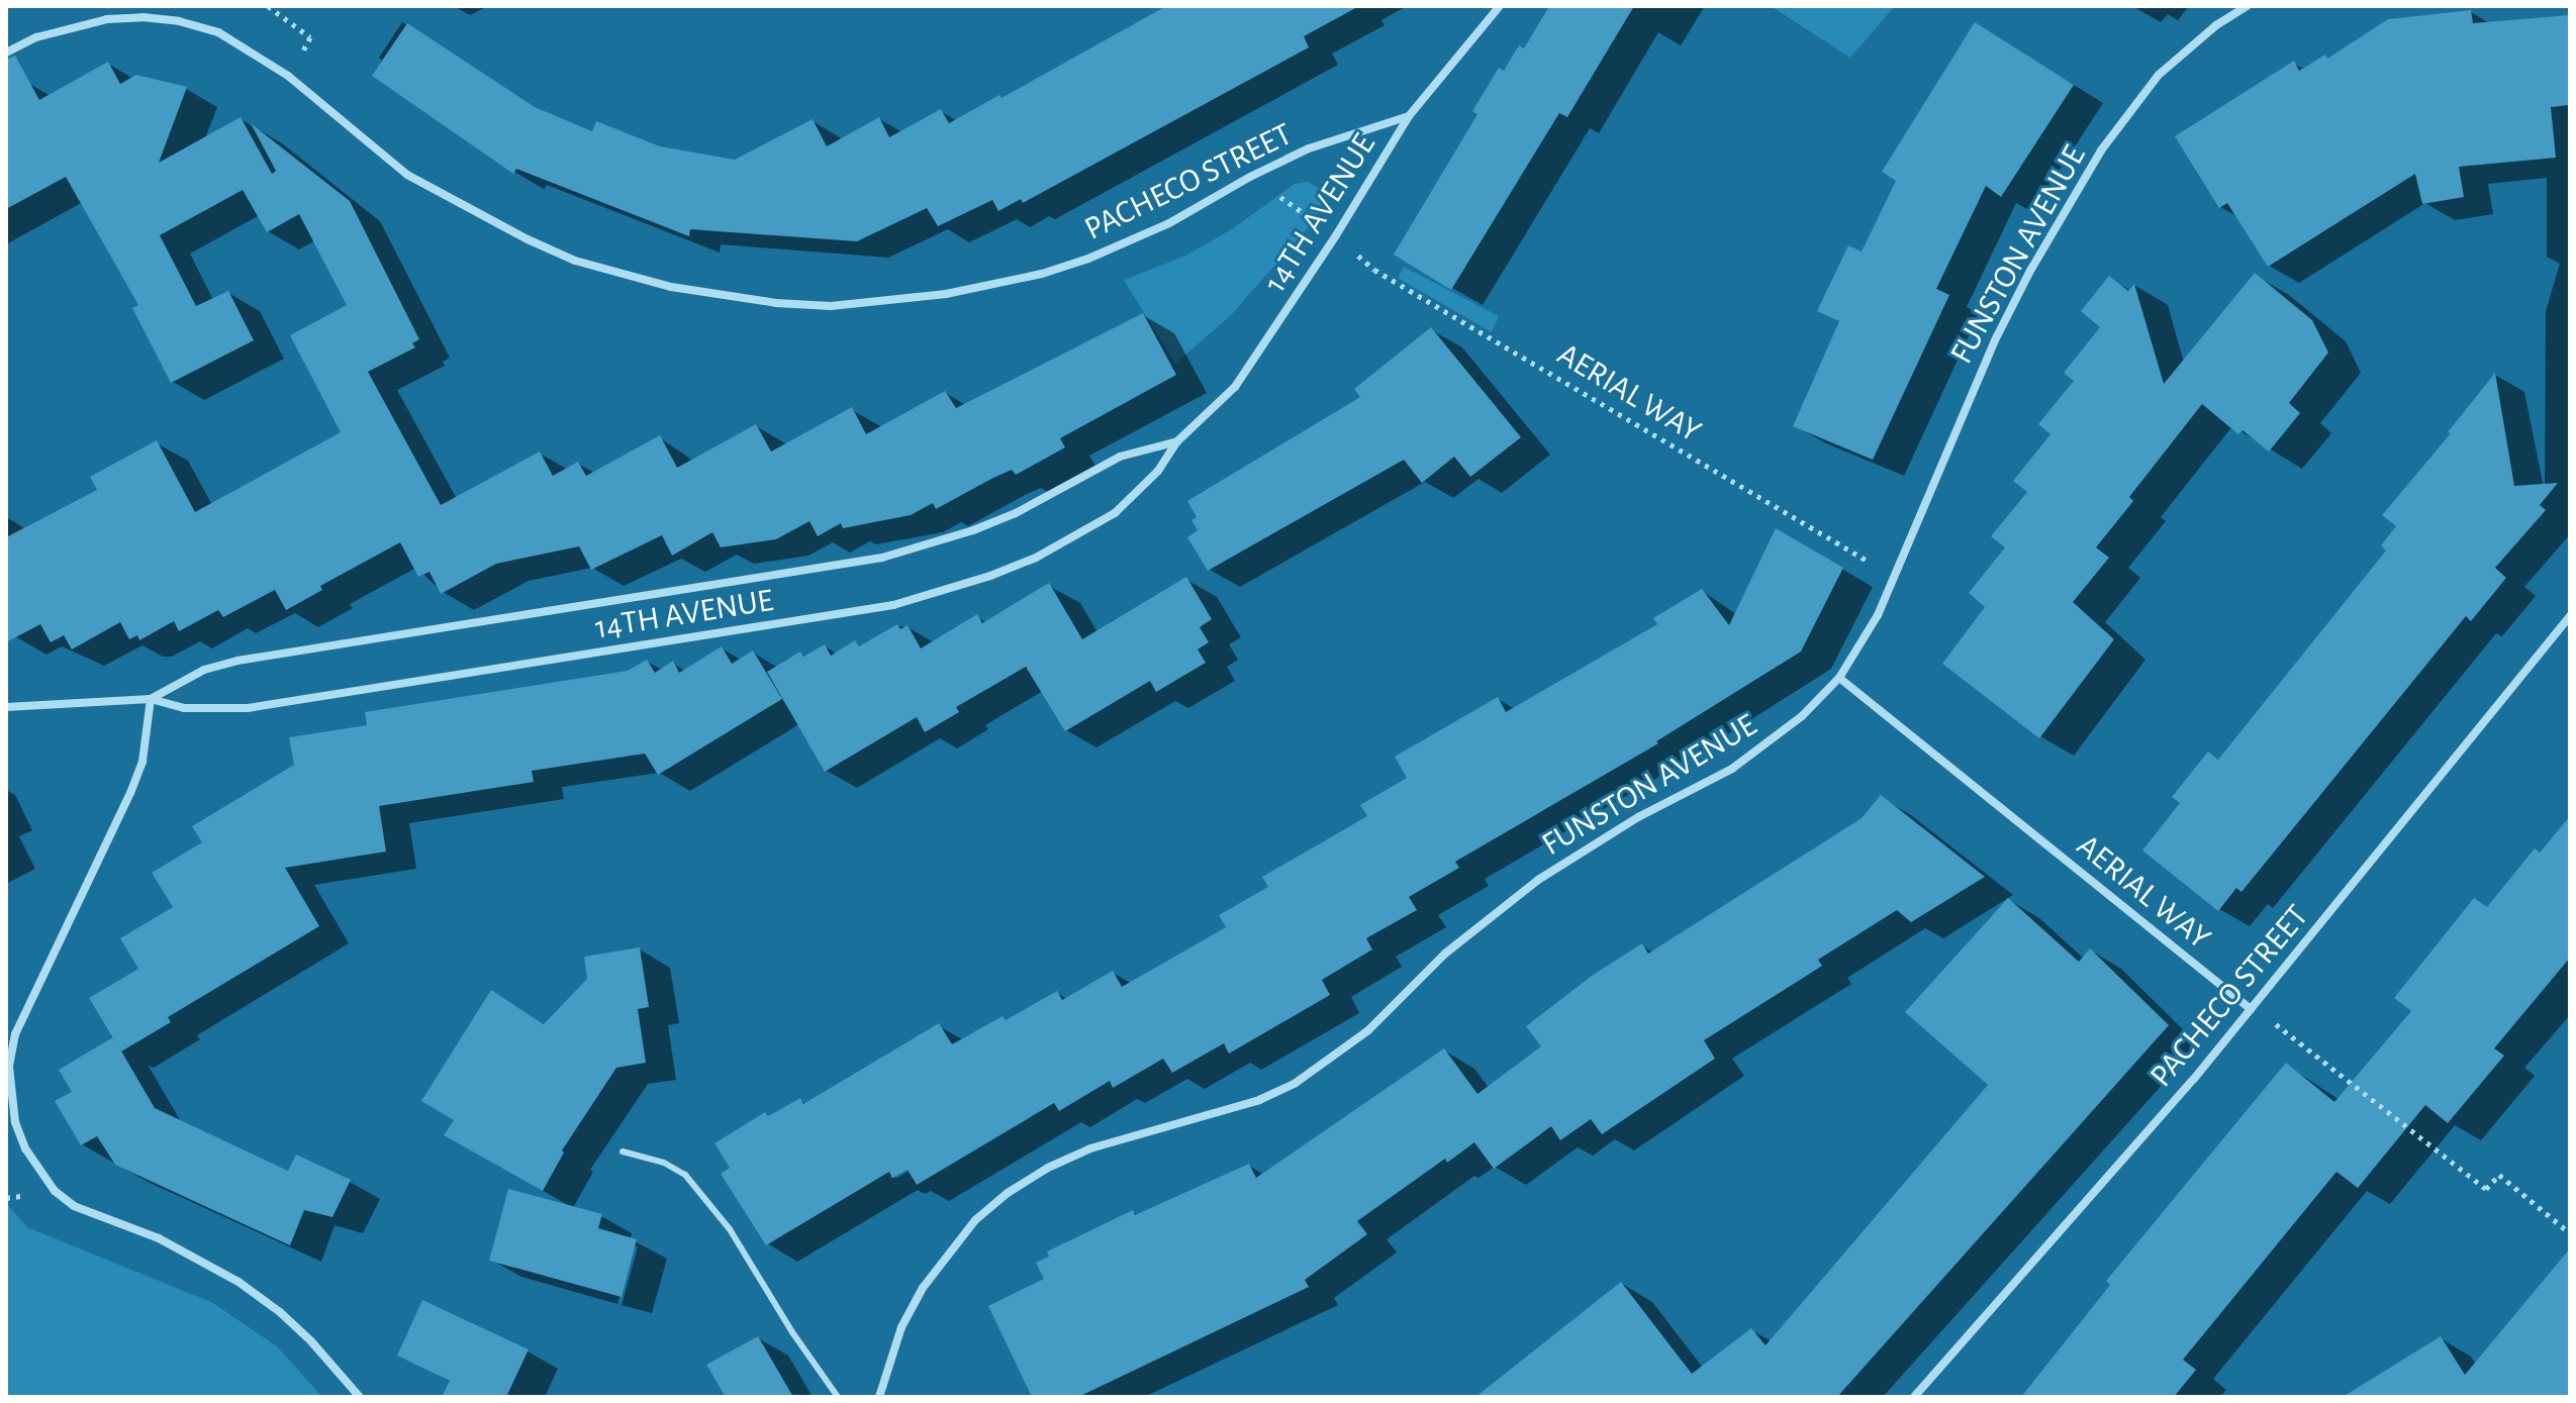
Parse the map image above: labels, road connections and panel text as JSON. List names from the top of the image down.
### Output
{
  "streets": {
    "street": [
      "PACHECO STREET",
      "14TH AVENUE",
      "FUNSTON AVENUE",
      "AERIAL WAY"
    ]
  },
  "crossings": [
    ["PACHECO STREET", "14TH AVENUE"],
    ["PACHECO STREET", "AERIAL WAY"],
    ["FUNSTON AVENUE", "AERIAL WAY"]
  ]
}
